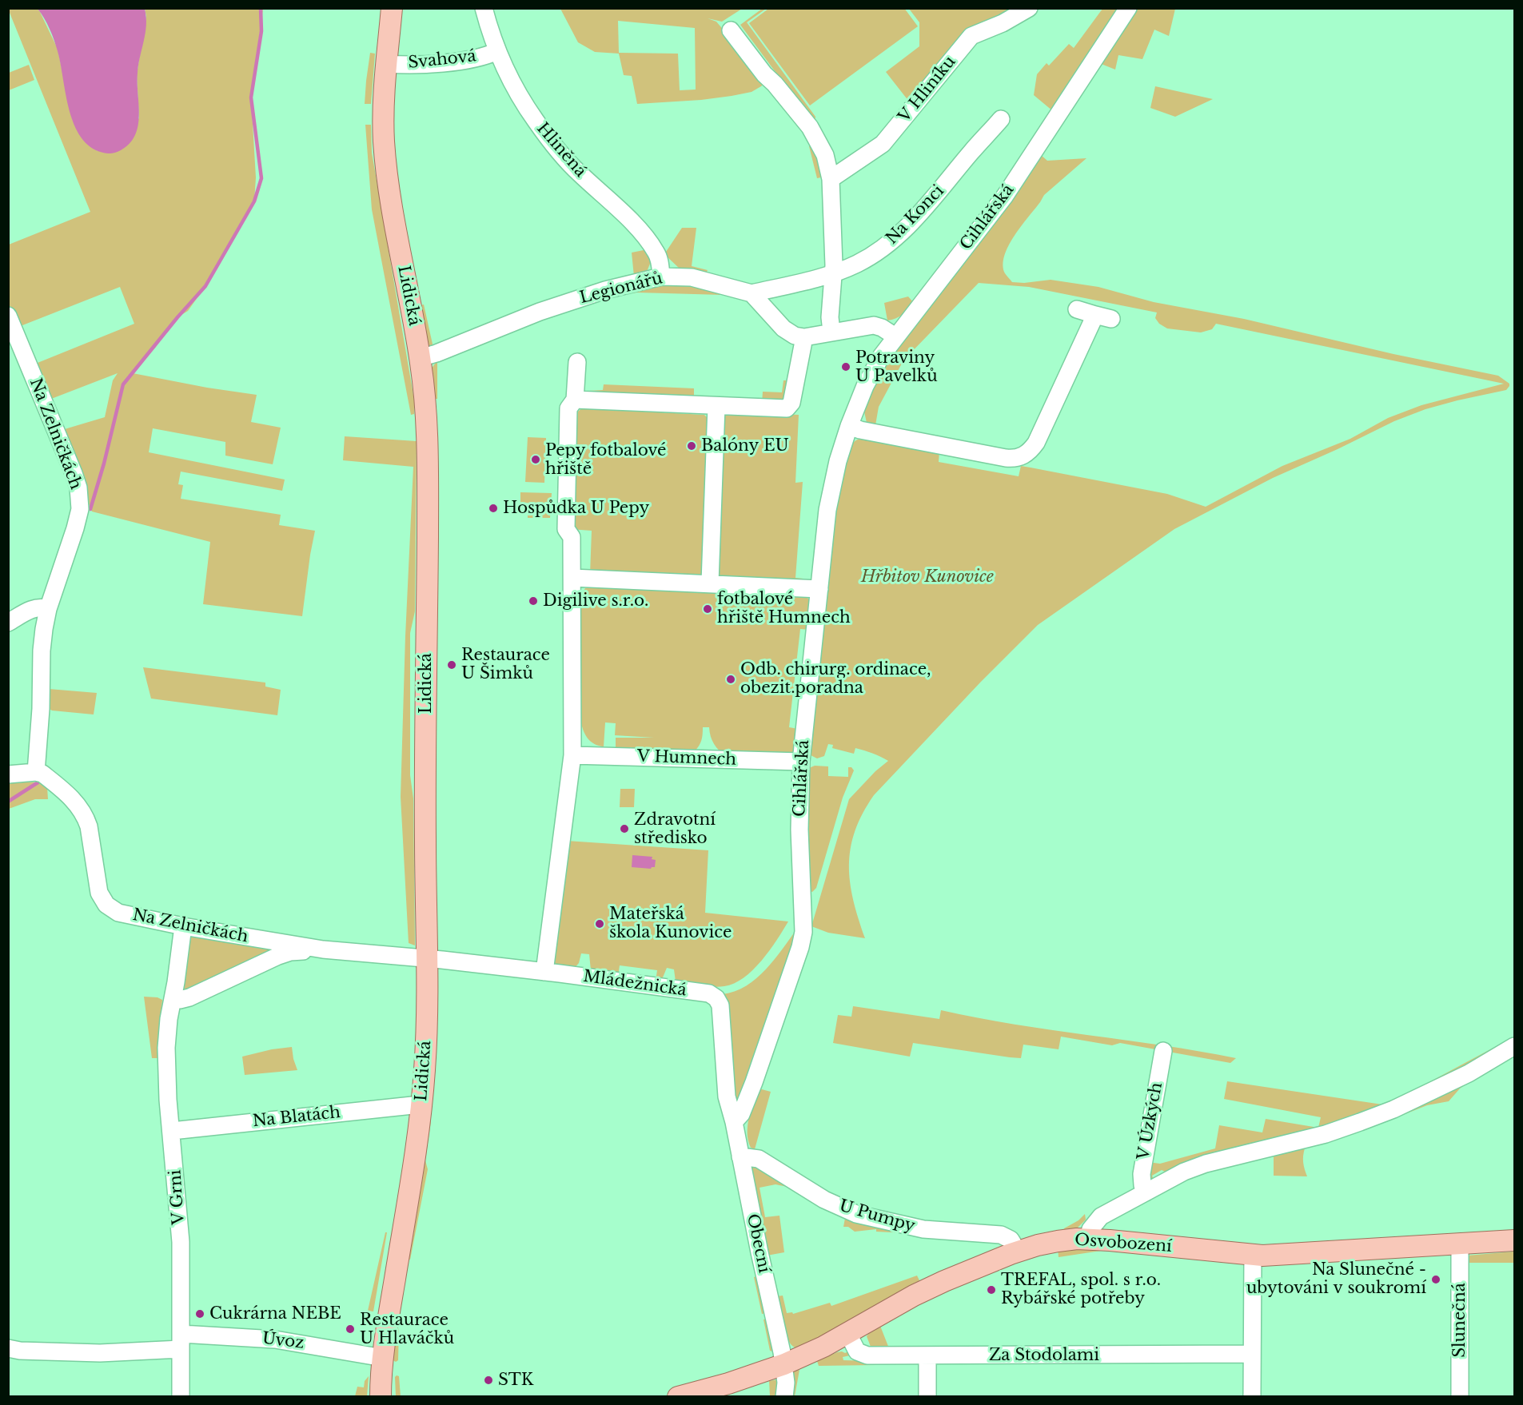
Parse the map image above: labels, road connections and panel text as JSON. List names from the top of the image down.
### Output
{
  "streets": {
    "main road": ["Lidická", "Osvobození"],
    "street": [
      "Svahová",
      "V Hliníku",
      "Hliněná",
      "Na Konci",
      "Cihlářská",
      "Legionářů",
      "Na Zelničkách",
      "V Humnech",
      "Mládežnická",
      "Na Blatách",
      "V Úzkých",
      "V Grni",
      "U Pumpy",
      "Obecní",
      "Slunečná",
      "Úvoz",
      "Za Stodolami"
    ]
  },
  "crossings": [
    ["Svahová", "Hliněná"],
    ["Svahová", "Lidická"],
    ["Hliněná", "Legionářů"],
    ["Na Konci", "Legionářů"],
    ["Cihlářská", "V Humnech"],
    ["Cihlářská", "Mládežnická"],
    ["Cihlářská", "Obecní"],
    ["Legionářů", "Lidická"],
    ["Lidická", "Na Zelničkách"],
    ["Lidická", "Mládežnická"],
    ["Lidická", "Na Blatách"],
    ["Lidická", "Úvoz"],
    ["Na Zelničkách", "Mládežnická"],
    ["Na Zelničkách", "V Grni"],
    ["Mládežnická", "Obecní"],
    ["Na Blatách", "V Grni"],
    ["V Grni", "Úvoz"],
    ["U Pumpy", "Obecní"],
    ["U Pumpy", "Osvobození"],
    ["Obecní", "Osvobození"],
    ["Osvobození", "Slunečná"],
    ["Osvobození", "Za Stodolami"]
  ],
  "parks": ["Hřbitov Kunovice"],
  "places": [
    "Potraviny U Pavelků",
    "Balóny EU",
    "Pepy fotbalové hřiště",
    "Hospůdka U Pepy",
    "Digilive s.r.o.",
    "fotbalové hřiště Humnech",
    "Restaurace U Šimků",
    "Odb. chirurg. ordinace, obezit.poradna",
    "Zdravotní středisko",
    "Mateřská škola Kunovice",
    "Na Slunečné - ubytováni v soukromí",
    "TREFAL, spol. s r.o. Rybářské potřeby",
    "Cukrárna NEBE",
    "Restaurace U Hlaváčků",
    "STK"
  ]
}
